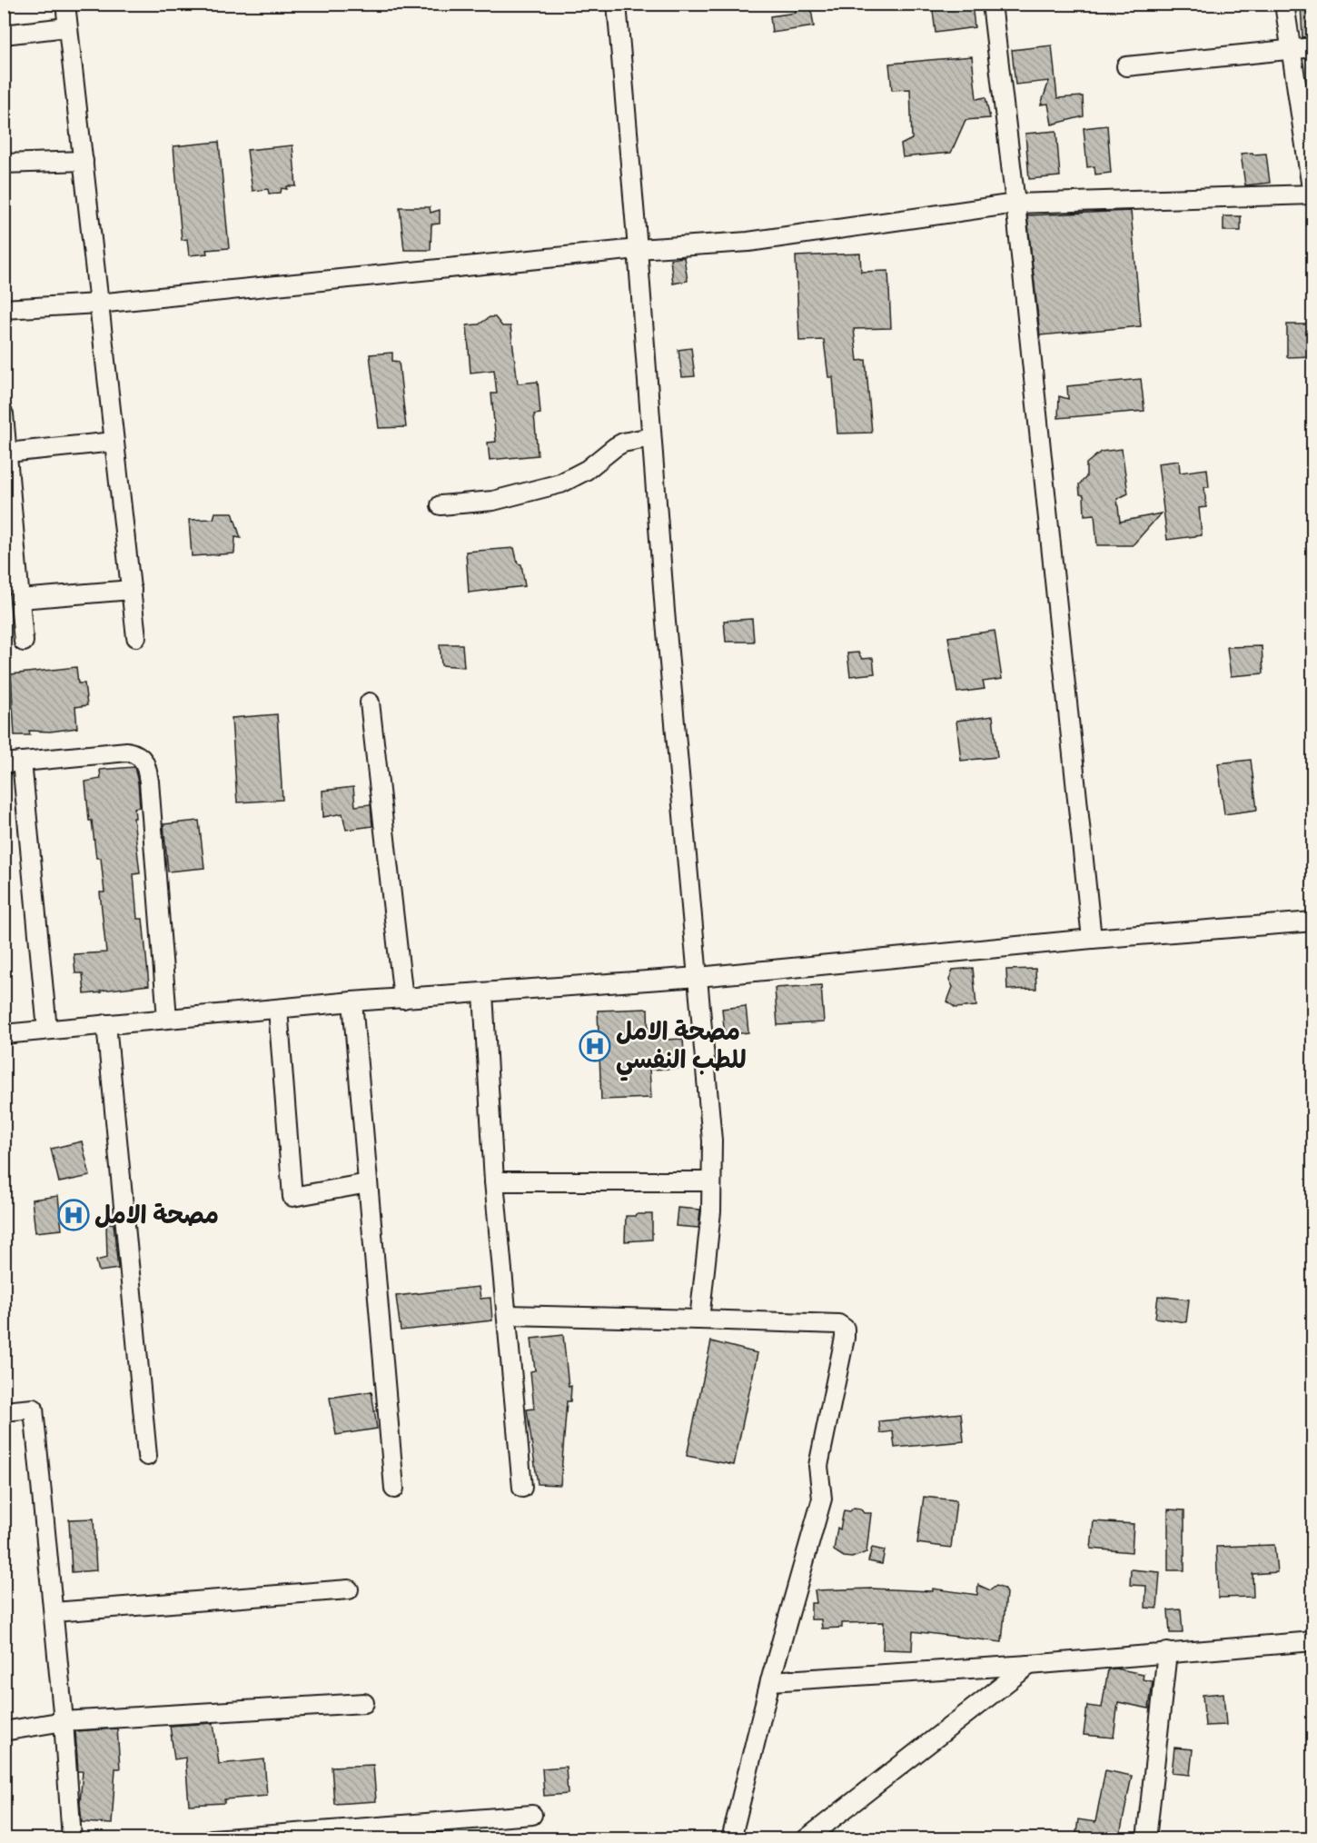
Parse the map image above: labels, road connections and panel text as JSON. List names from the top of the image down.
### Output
{
  "places": {
    "hospital": ["مصحة الامل للطب النفسي", "مصحة الامل"]
  }
}
